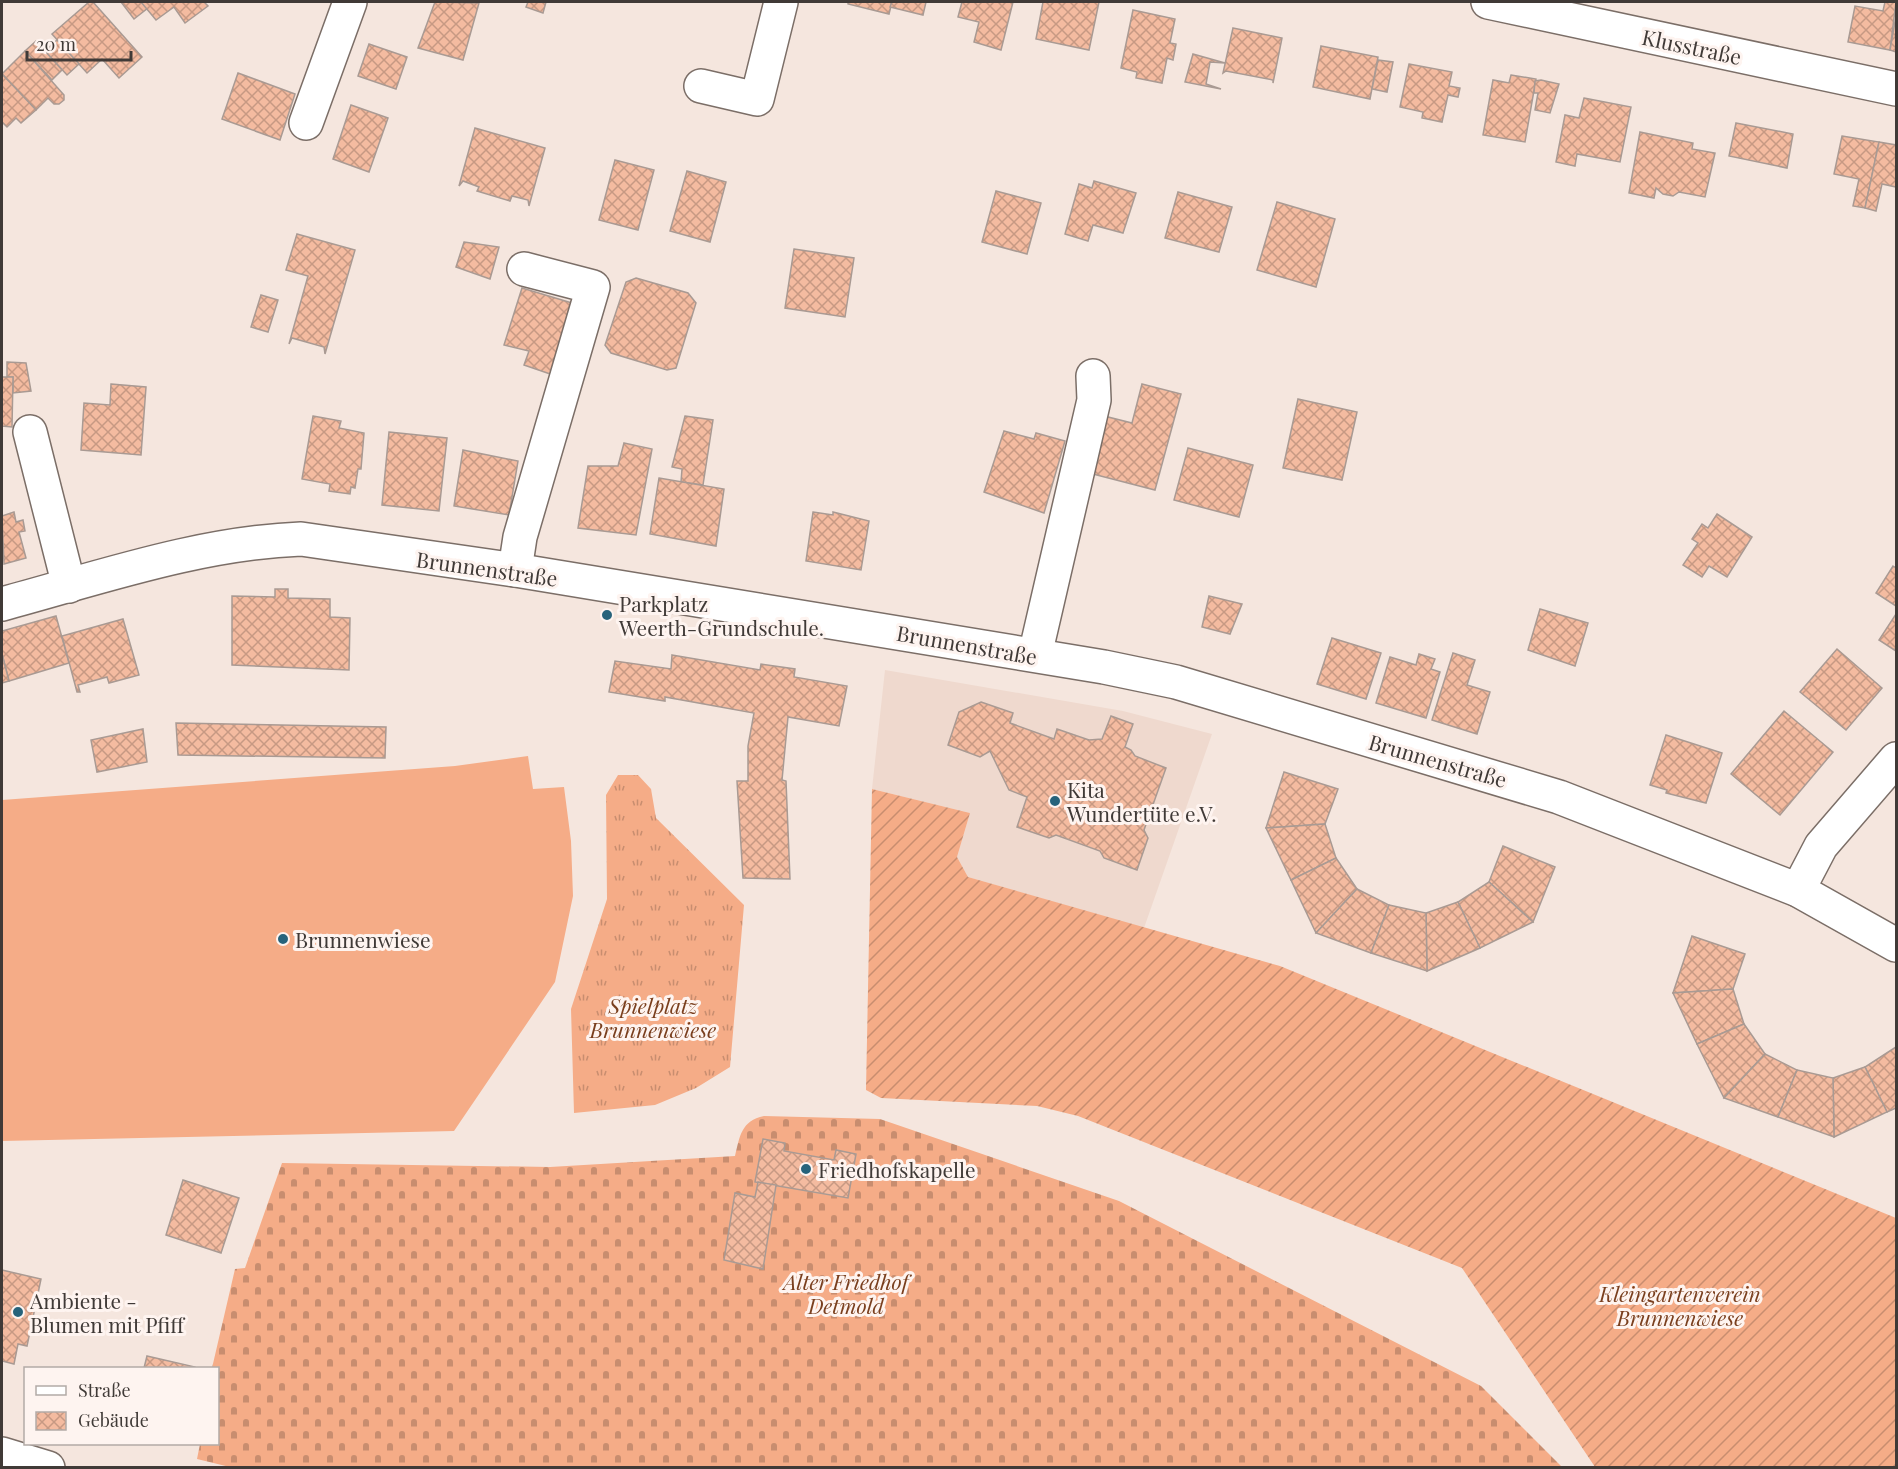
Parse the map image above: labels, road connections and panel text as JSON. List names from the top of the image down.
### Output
{
  "streets": {
    "street": ["Klusstraße", "Brunnenstraße"]
  },
  "parks": ["Spielplatz Brunnenwiese", "Alter Friedhof Detmold", "Kleingartenverein Brunnenwiese"],
  "places": [
    "Parkplatz Weerth-Grundschule.",
    "Kita Wundertüte e.V.",
    "Brunnenwiese",
    "Friedhofskapelle",
    "Ambiente - Blumen mit Pfiff"
  ],
  "legend": ["Straße", "Gebäude"],
  "scale_bar": "20 m"
}
